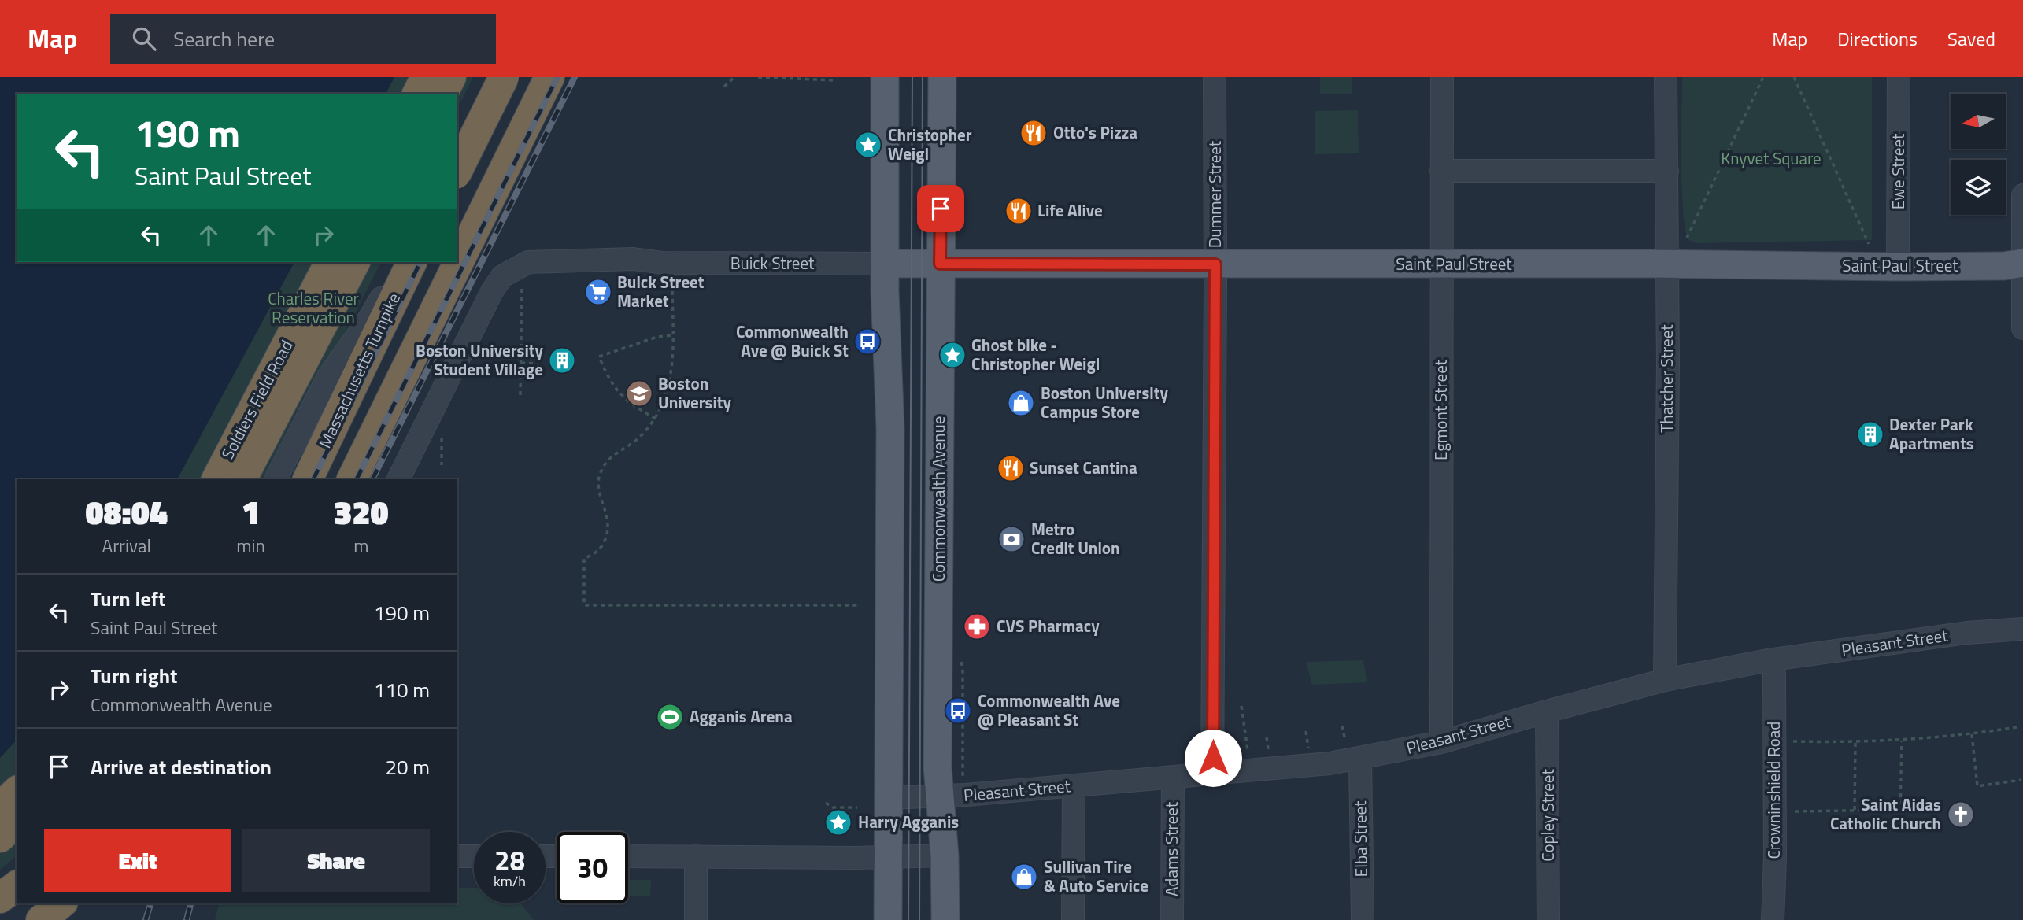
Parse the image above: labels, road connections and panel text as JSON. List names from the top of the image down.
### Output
{
  "streets": {
    "highway": ["Massachusetts Turnpike", "Soldiers Field Road"],
    "main road": ["Saint Paul Street", "Commonwealth Avenue"],
    "street": [
      "Ewe Street",
      "Dummer Street",
      "Buick Street",
      "Thatcher Street",
      "Egmont Street",
      "Pleasant Street",
      "Crowninshield Road",
      "Copley Street",
      "Elba Street",
      "Adams Street"
    ]
  },
  "crossings": [
    ["Ewe Street", "Saint Paul Street"],
    ["Dummer Street", "Saint Paul Street"],
    ["Dummer Street", "Pleasant Street"],
    ["Buick Street", "Saint Paul Street"],
    ["Saint Paul Street", "Thatcher Street"],
    ["Saint Paul Street", "Egmont Street"],
    ["Saint Paul Street", "Commonwealth Avenue"],
    ["Thatcher Street", "Pleasant Street"],
    ["Egmont Street", "Pleasant Street"],
    ["Commonwealth Avenue", "Pleasant Street"],
    ["Pleasant Street", "Crowninshield Road"],
    ["Pleasant Street", "Copley Street"],
    ["Pleasant Street", "Elba Street"],
    ["Pleasant Street", "Adams Street"]
  ],
  "parks": ["Knyvet Square", "Charles River Reservation"],
  "places": {
    "restaurant": ["Otto's Pizza", "Life Alive", "Sunset Cantina"],
    "place": ["Christopher Weigl", "Ghost bike - Christopher Weigl", "Harry Agganis"],
    "supermarket": ["Buick Street Market"],
    "bus stop": ["Commonwealth Ave @ Buick St", "Commonwealth Ave @ Pleasant St"],
    "building": ["Boston University Student Village", "Dexter Park Apartments"],
    "school or university": ["Boston University"],
    "shop": ["Boston University Campus Store", "Sullivan Tire & Auto Service"],
    "bank": ["Metro Credit Union"],
    "pharmacy": ["CVS Pharmacy"],
    "sports": ["Agganis Arena"],
    "church": ["Saint Aidas Catholic Church"]
  },
  "north": "left",
  "page": {
    "header": "Map",
    "search": "Search here",
    "nav": ["Map", "Directions", "Saved"],
    "turn": ["190 m", "Saint Paul Street"],
    "eta": [
      "08:04",
      "Arrival",
      "1",
      "min",
      "320",
      "m"
    ],
    "list": [
      {
        "name": "Turn left",
        "note": "Saint Paul Street",
        "value": "190 m"
      },
      {
        "name": "Turn right",
        "note": "Commonwealth Avenue",
        "value": "110 m"
      },
      {
        "name": "Arrive at destination",
        "value": "20 m"
      }
    ],
    "buttons": ["Exit", "Share"],
    "speed": "28 km/h",
    "limit": "30"
  }
}
